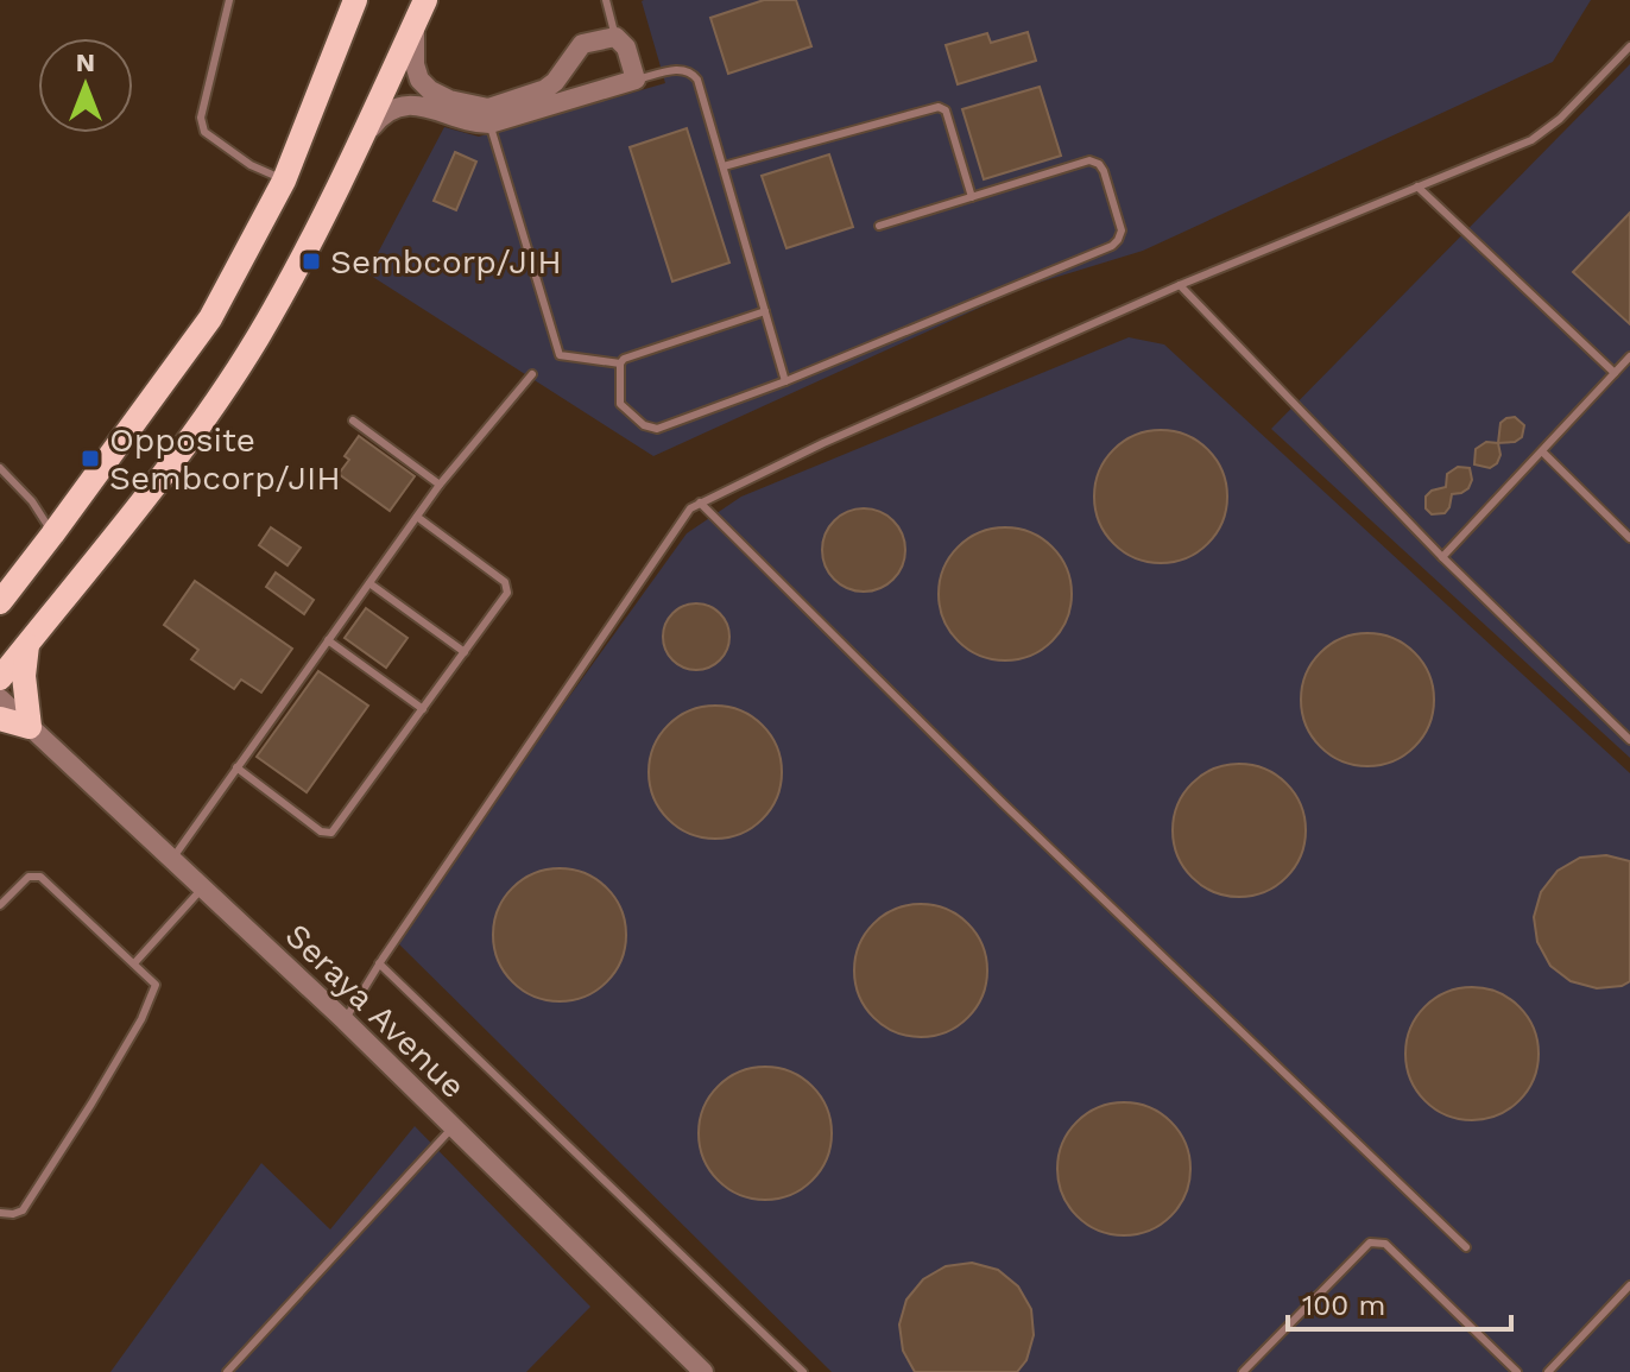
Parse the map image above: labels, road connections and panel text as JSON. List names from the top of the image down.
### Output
{
  "streets": {
    "street": ["Seraya Avenue"]
  },
  "places": {
    "transit": ["Sembcorp/JIH", "Opposite Sembcorp/JIH"]
  },
  "scale_bar": "100 m",
  "north": "top"
}
